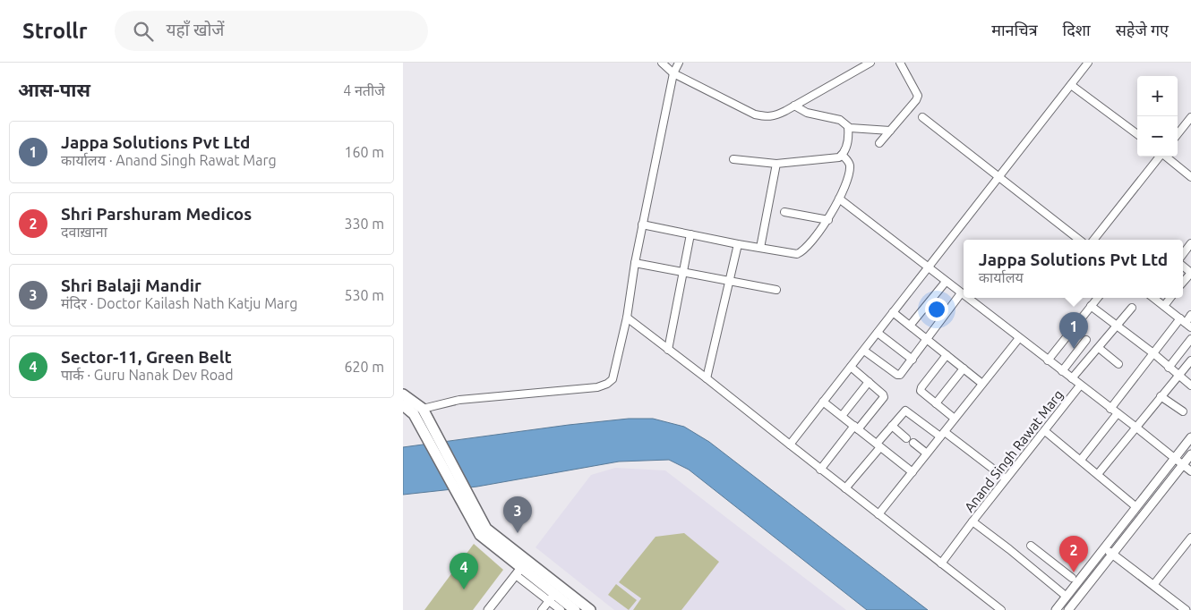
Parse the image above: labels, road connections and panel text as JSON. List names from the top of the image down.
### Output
{
  "streets": {
    "street": ["Anand Singh Rawat Marg"]
  },
  "page": {
    "header": "Strollr",
    "search": "यहाँ खोजें",
    "nav": ["मानचित्र", "दिशा", "सहेजे गए"],
    "heading": ["आस-पास", "4 नतीजे"],
    "map_buttons": ["+", "−"],
    "list": [
      {
        "mark": "1",
        "name": "Jappa Solutions Pvt Ltd",
        "note": "कार्यालय · Anand Singh Rawat Marg",
        "value": "160 m"
      },
      {
        "mark": "2",
        "name": "Shri Parshuram Medicos",
        "note": "दवाख़ाना",
        "value": "330 m"
      },
      {
        "mark": "3",
        "name": "Shri Balaji Mandir",
        "note": "मंदिर · Doctor Kailash Nath Katju Marg",
        "value": "530 m"
      },
      {
        "mark": "4",
        "name": "Sector-11, Green Belt",
        "note": "पार्क · Guru Nanak Dev Road",
        "value": "620 m"
      }
    ],
    "popup": ["Jappa Solutions Pvt Ltd", "कार्यालय"],
    "pins": [
      "1",
      "3",
      "2",
      "4"
    ]
  }
}
